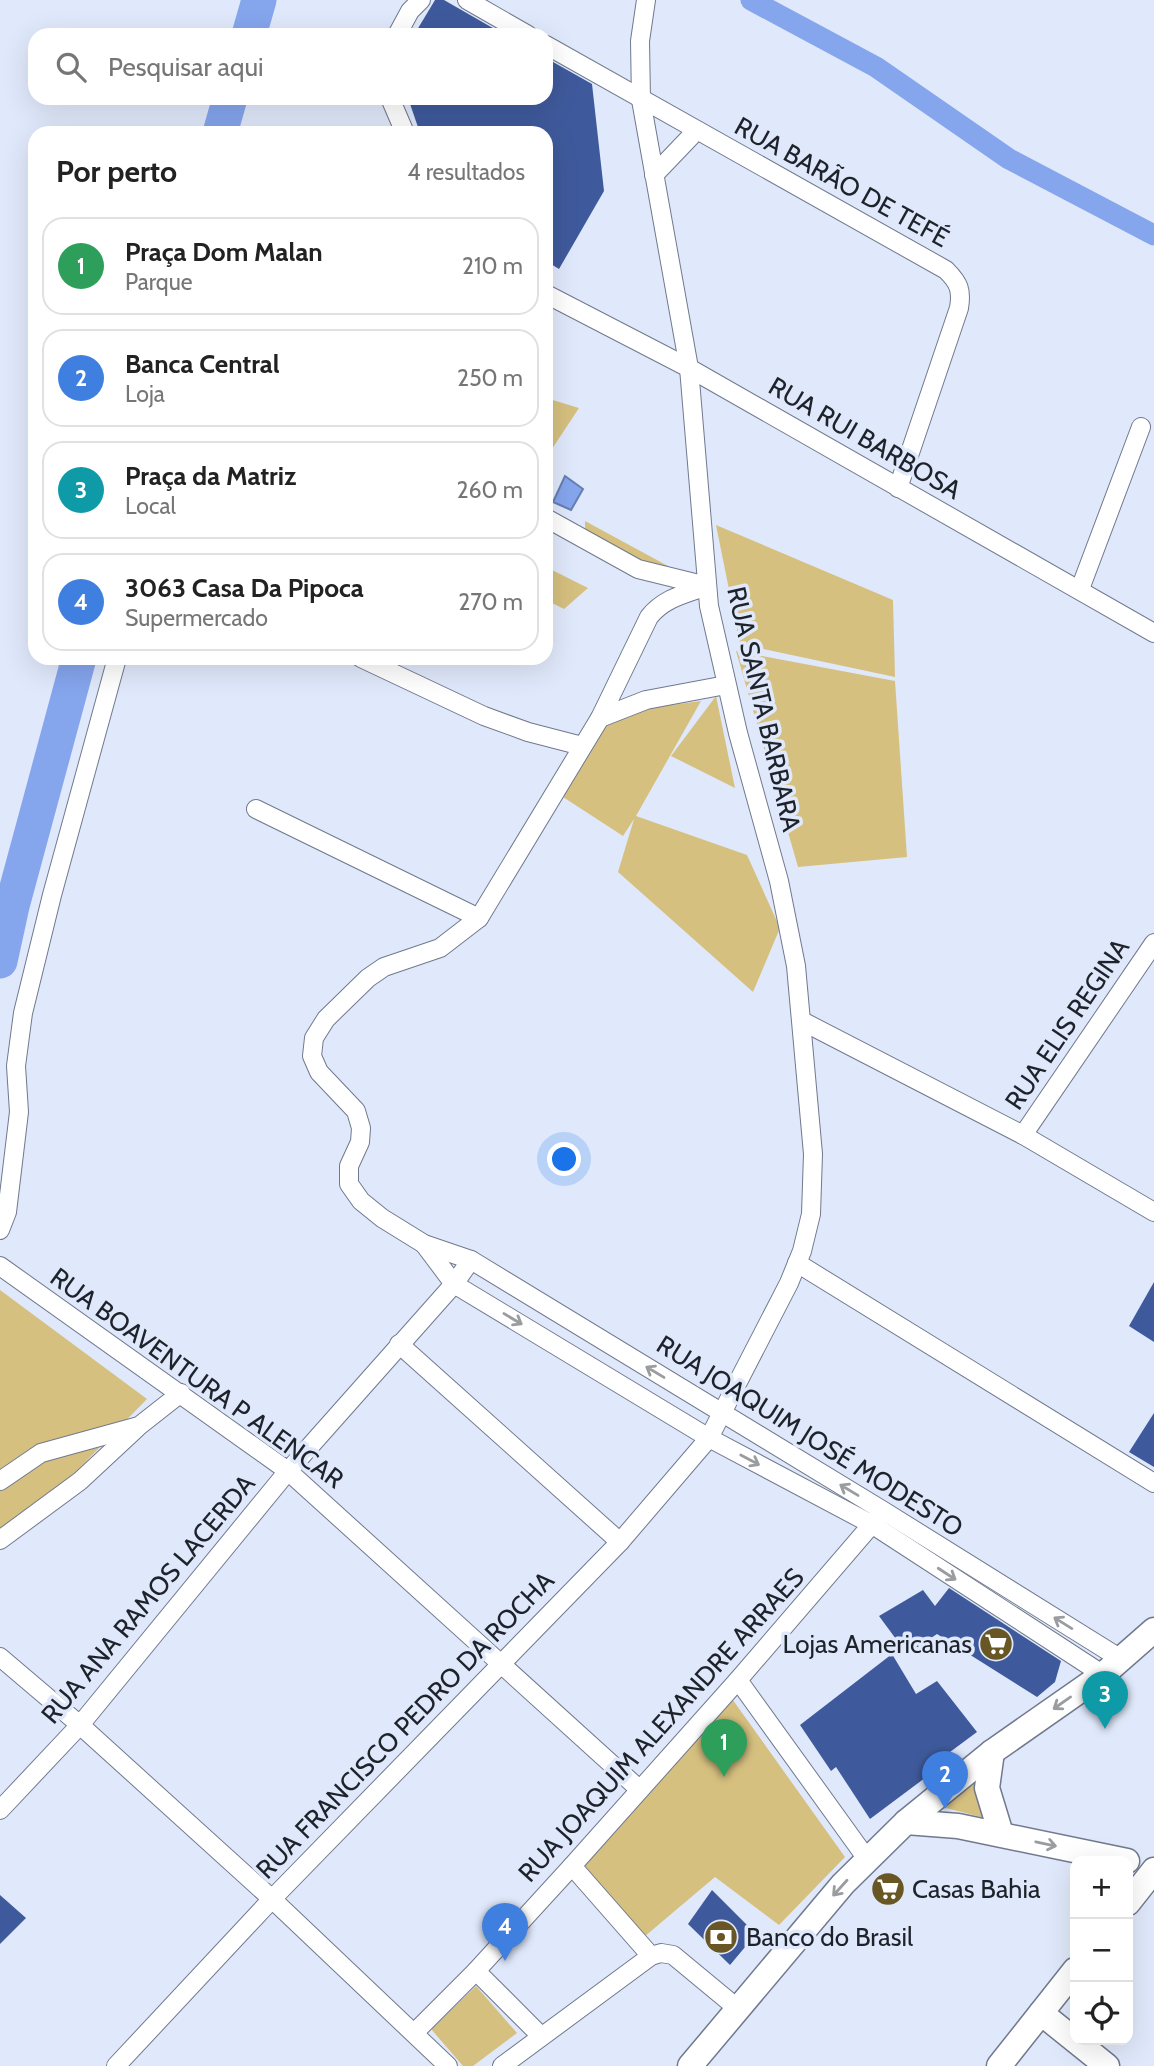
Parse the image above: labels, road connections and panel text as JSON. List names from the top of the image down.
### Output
{
  "streets": {
    "street": [
      "RUA BARÃO DE TEFÉ",
      "RUA RUI BARBOSA",
      "RUA SANTA BARBARA",
      "RUA ELIS REGINA",
      "RUA BOAVENTURA P ALENCAR",
      "RUA JOAQUIM JOSÉ MODESTO",
      "RUA ANA RAMOS LACERDA",
      "RUA FRANCISCO PEDRO DA ROCHA",
      "RUA JOAQUIM ALEXANDRE ARRAES"
    ]
  },
  "crossings": [
    ["RUA BARÃO DE TEFÉ", "RUA RUI BARBOSA"],
    ["RUA BARÃO DE TEFÉ", "RUA SANTA BARBARA"],
    ["RUA RUI BARBOSA", "RUA SANTA BARBARA"],
    ["RUA SANTA BARBARA", "RUA JOAQUIM JOSÉ MODESTO"],
    ["RUA SANTA BARBARA", "RUA FRANCISCO PEDRO DA ROCHA"],
    ["RUA BOAVENTURA P ALENCAR", "RUA ANA RAMOS LACERDA"],
    ["RUA BOAVENTURA P ALENCAR", "RUA FRANCISCO PEDRO DA ROCHA"],
    ["RUA BOAVENTURA P ALENCAR", "RUA JOAQUIM ALEXANDRE ARRAES"],
    ["RUA JOAQUIM JOSÉ MODESTO", "RUA ANA RAMOS LACERDA"],
    ["RUA JOAQUIM JOSÉ MODESTO", "RUA FRANCISCO PEDRO DA ROCHA"],
    ["RUA JOAQUIM JOSÉ MODESTO", "RUA JOAQUIM ALEXANDRE ARRAES"]
  ],
  "places": {
    "supermarket": ["Lojas Americanas", "Casas Bahia"],
    "bank": ["Banco do Brasil"]
  },
  "page": {
    "search": "Pesquisar aqui",
    "heading": ["Por perto", "4 resultados"],
    "list": [
      {
        "mark": "1",
        "name": "Praça Dom Malan",
        "note": "Parque",
        "value": "210 m"
      },
      {
        "mark": "2",
        "name": "Banca Central",
        "note": "Loja",
        "value": "250 m"
      },
      {
        "mark": "3",
        "name": "Praça da Matriz",
        "note": "Local",
        "value": "260 m"
      },
      {
        "mark": "4",
        "name": "3063 Casa Da Pipoca",
        "note": "Supermercado",
        "value": "270 m"
      }
    ],
    "pins": [
      "3",
      "1",
      "2",
      "4"
    ],
    "map_buttons": ["+", "−"]
  }
}
